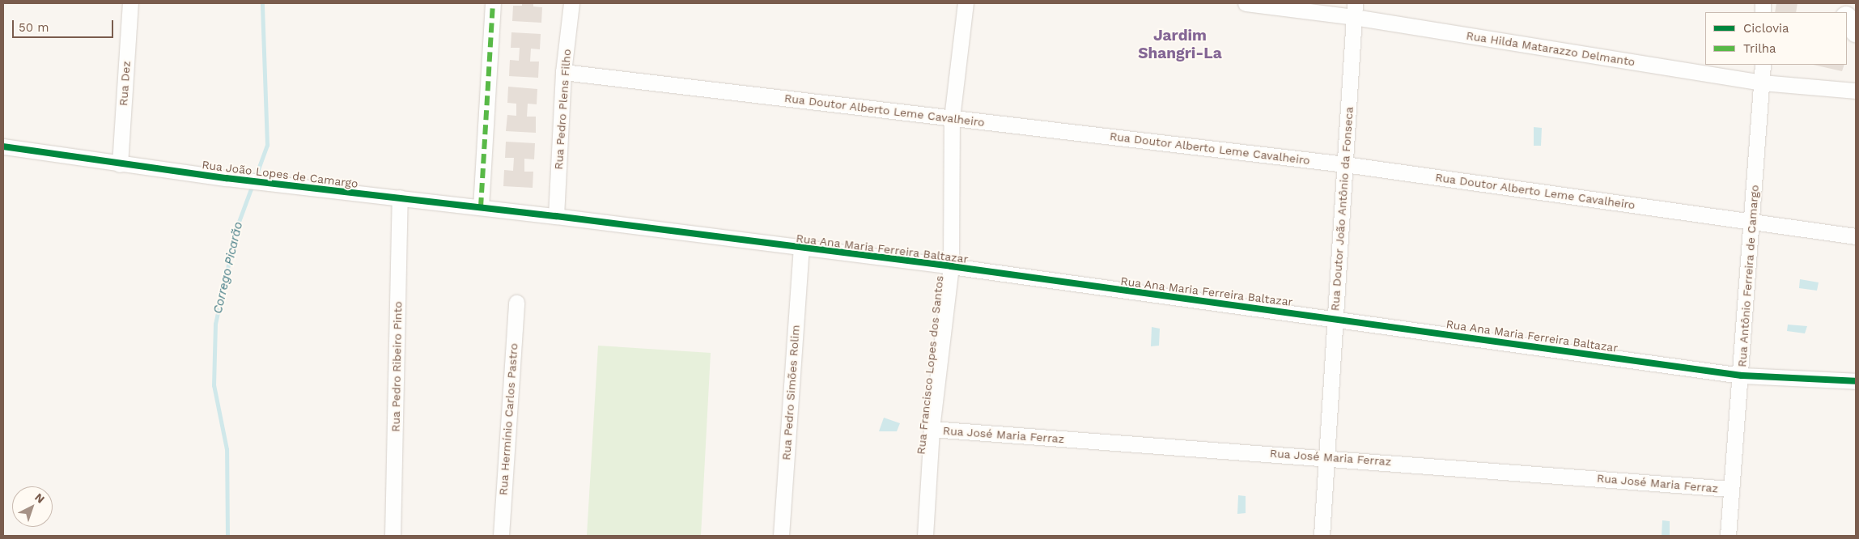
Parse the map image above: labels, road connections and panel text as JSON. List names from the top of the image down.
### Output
{
  "streets": {
    "street": [
      "Rua Hilda Matarazzo Delmanto",
      "Rua Dez",
      "Rua Pedro Plens Filho",
      "Rua Doutor Alberto Leme Cavalheiro",
      "Rua João Lopes de Camargo",
      "Rua Doutor João Antônio da Fonseca",
      "Rua Ana Maria Ferreira Baltazar",
      "Rua Antônio Ferreira de Camargo",
      "Rua Francisco Lopes dos Santos",
      "Rua Pedro Ribeiro Pinto",
      "Rua Pedro Simões Rolim",
      "Rua Hermínio Carlos Pastro",
      "Rua José Maria Ferraz"
    ]
  },
  "crossings": [
    ["Rua Hilda Matarazzo Delmanto", "Rua Doutor João Antônio da Fonseca"],
    ["Rua Hilda Matarazzo Delmanto", "Rua Antônio Ferreira de Camargo"],
    ["Rua Dez", "Rua João Lopes de Camargo"],
    ["Rua Pedro Plens Filho", "Rua Doutor Alberto Leme Cavalheiro"],
    ["Rua Pedro Plens Filho", "Rua João Lopes de Camargo"],
    ["Rua Pedro Plens Filho", "Rua Ana Maria Ferreira Baltazar"],
    ["Rua Doutor Alberto Leme Cavalheiro", "Rua Doutor João Antônio da Fonseca"],
    ["Rua Doutor Alberto Leme Cavalheiro", "Rua Antônio Ferreira de Camargo"],
    ["Rua Doutor Alberto Leme Cavalheiro", "Rua Francisco Lopes dos Santos"],
    ["Rua João Lopes de Camargo", "Rua Ana Maria Ferreira Baltazar"],
    ["Rua João Lopes de Camargo", "Rua Pedro Ribeiro Pinto"],
    ["Rua Doutor João Antônio da Fonseca", "Rua Ana Maria Ferreira Baltazar"],
    ["Rua Doutor João Antônio da Fonseca", "Rua José Maria Ferraz"],
    ["Rua Ana Maria Ferreira Baltazar", "Rua Antônio Ferreira de Camargo"],
    ["Rua Ana Maria Ferreira Baltazar", "Rua Francisco Lopes dos Santos"],
    ["Rua Ana Maria Ferreira Baltazar", "Rua Pedro Simões Rolim"],
    ["Rua Antônio Ferreira de Camargo", "Rua José Maria Ferraz"],
    ["Rua Francisco Lopes dos Santos", "Rua José Maria Ferraz"]
  ],
  "districts": ["Jardim Shangri-La"],
  "water": ["Corrego Picarão"],
  "legend": ["Ciclovia", "Trilha"],
  "scale_bar": "50 m",
  "north": "top right"
}
